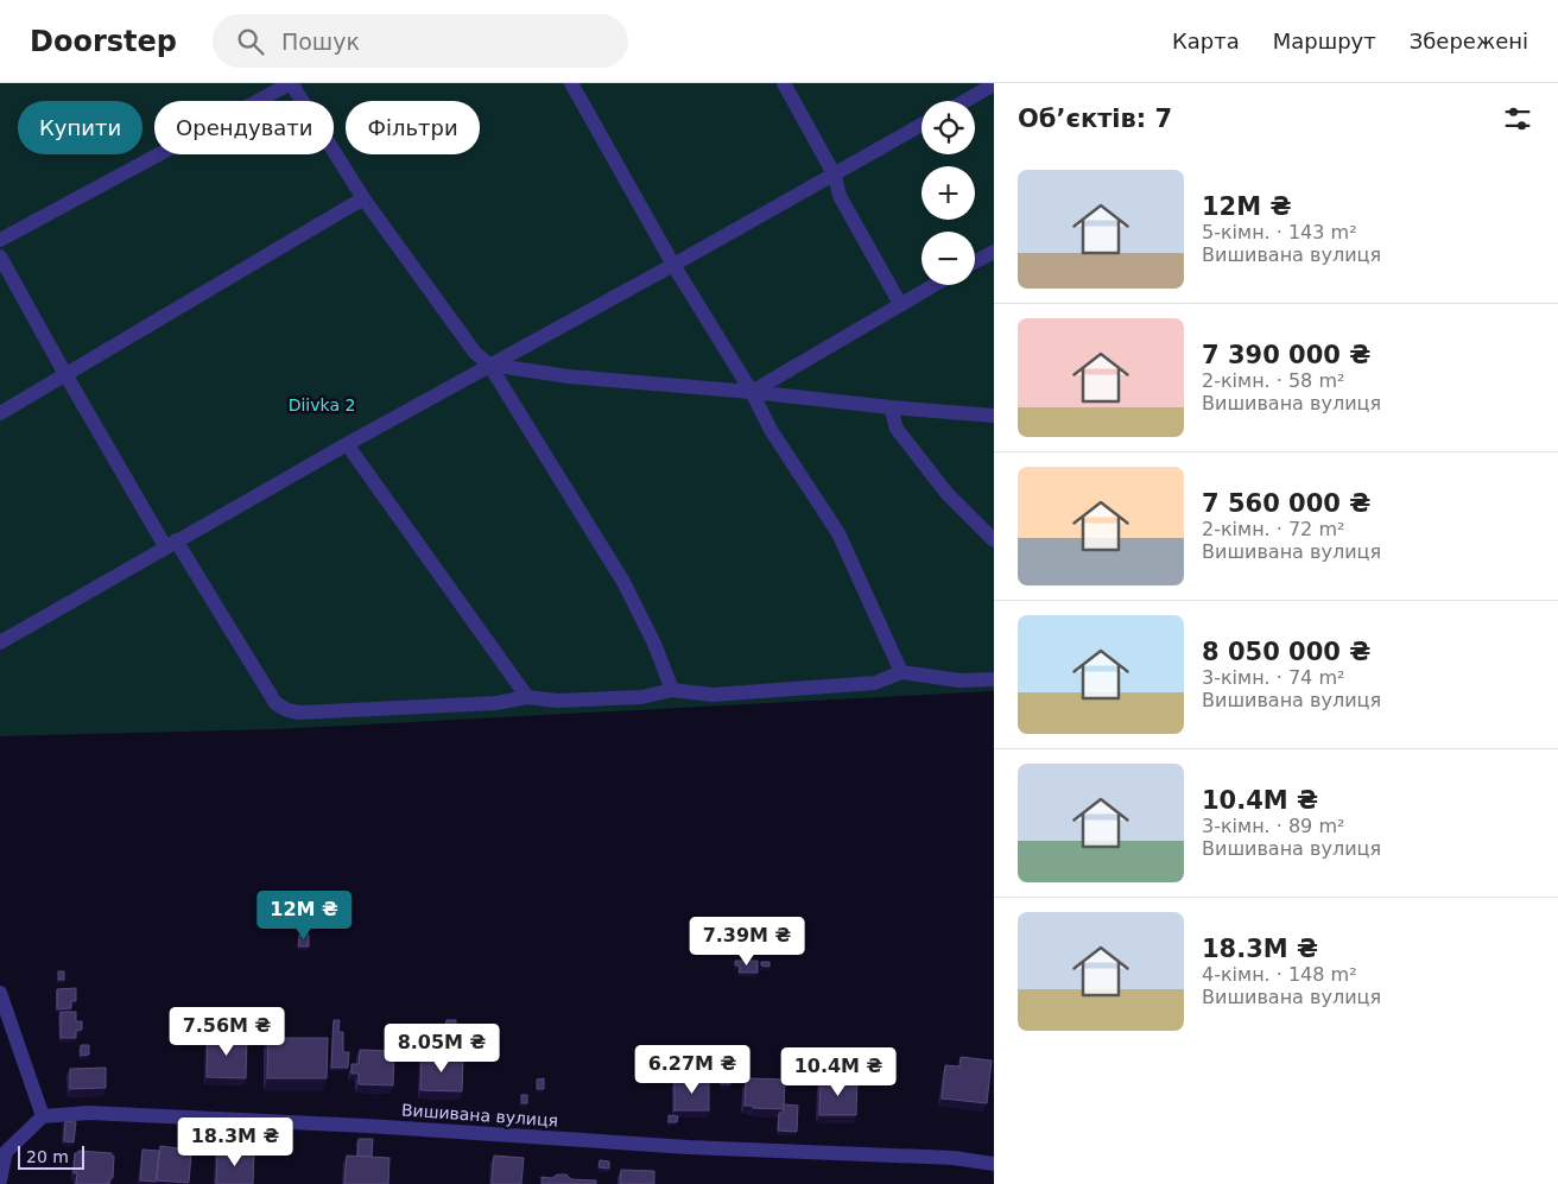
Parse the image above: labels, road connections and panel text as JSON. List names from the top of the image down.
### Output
{
  "streets": {
    "street": ["Вишивана вулиця"]
  },
  "parks": ["Diivka 2"],
  "scale_bar": "20 m",
  "page": {
    "header": "Doorstep",
    "search": "Пошук",
    "nav": ["Карта", "Маршрут", "Збережені"],
    "heading": "Об’єктів: 7",
    "map_buttons": ["+", "−"],
    "chip": ["Купити", "Орендувати", "Фільтри"],
    "list": [
      {
        "name": "12M ₴",
        "note": "5-кімн. · 143 m² · Вишивана вулиця"
      },
      {
        "name": "7 390 000 ₴",
        "note": "2-кімн. · 58 m² · Вишивана вулиця"
      },
      {
        "name": "7 560 000 ₴",
        "note": "2-кімн. · 72 m² · Вишивана вулиця"
      },
      {
        "name": "8 050 000 ₴",
        "note": "3-кімн. · 74 m² · Вишивана вулиця"
      },
      {
        "name": "10.4M ₴",
        "note": "3-кімн. · 89 m² · Вишивана вулиця"
      },
      {
        "name": "18.3M ₴",
        "note": "4-кімн. · 148 m² · Вишивана вулиця"
      }
    ],
    "price": [
      "12M ₴",
      "7.39M ₴",
      "7.56M ₴",
      "8.05M ₴",
      "6.27M ₴",
      "10.4M ₴",
      "18.3M ₴"
    ],
    "scale": "20 m"
  }
}
